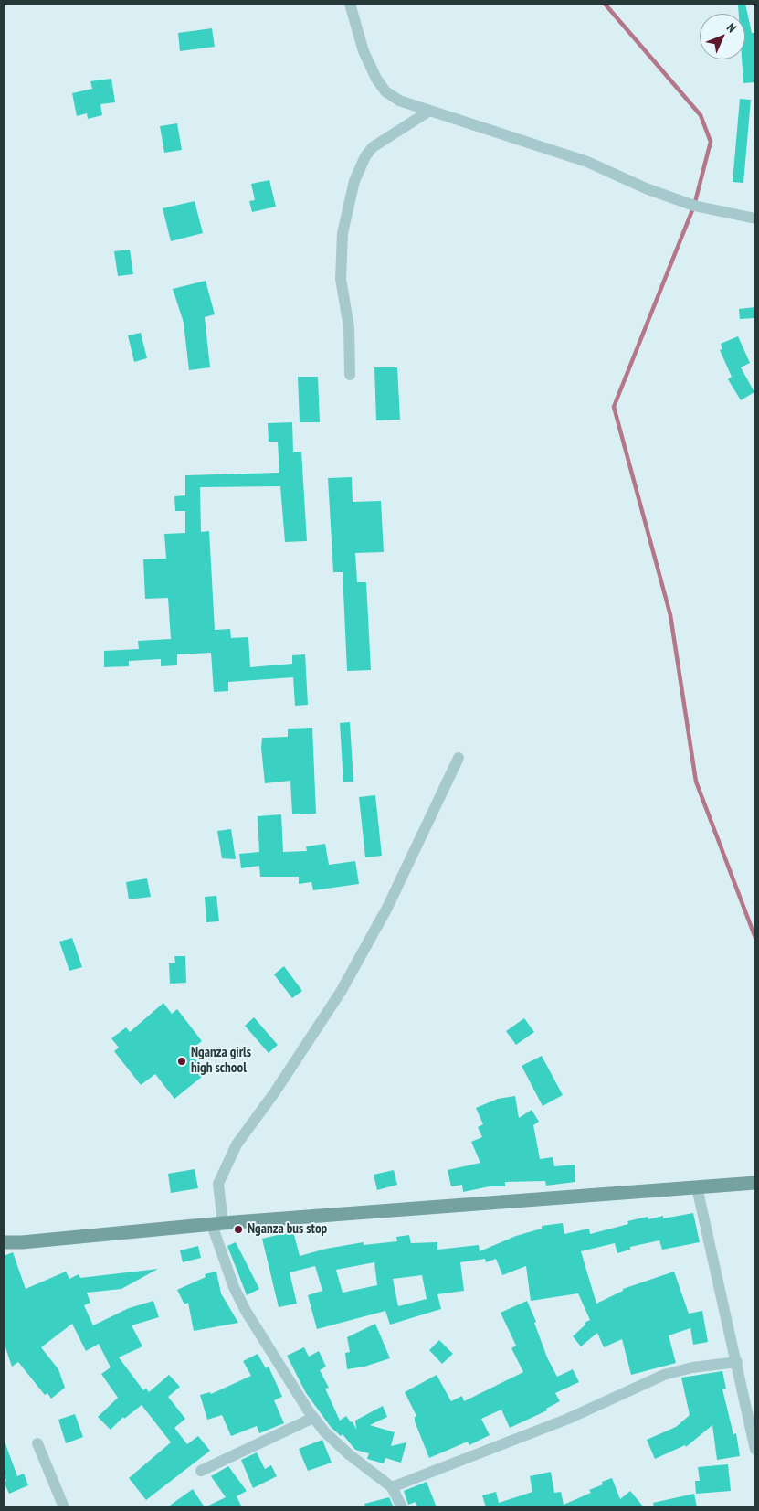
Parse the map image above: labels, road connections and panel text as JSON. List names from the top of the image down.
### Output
{
  "places": ["Nganza girls high school", "Nganza bus stop"],
  "north": "top right"
}
